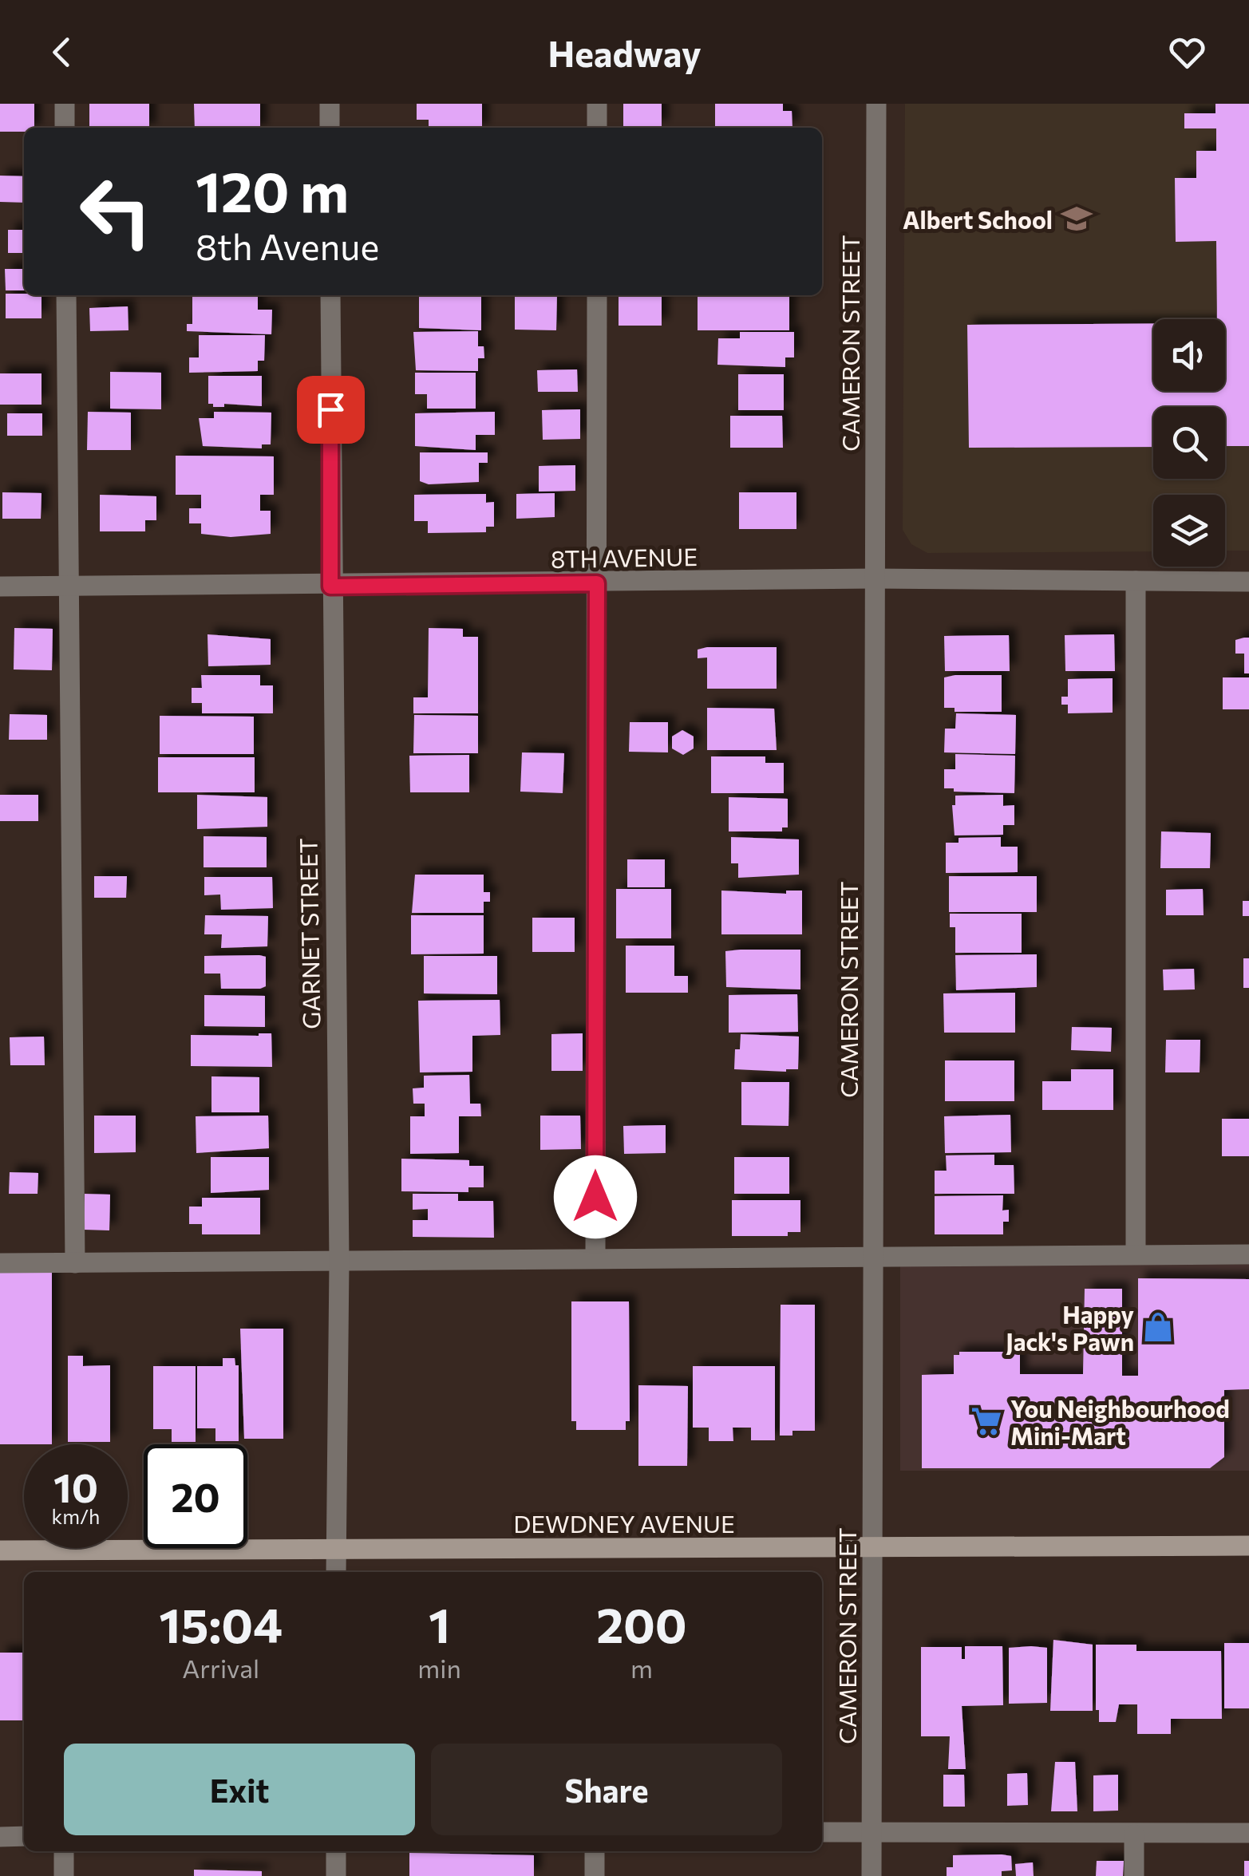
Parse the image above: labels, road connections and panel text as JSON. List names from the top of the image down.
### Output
{
  "streets": {
    "main road": ["DEWDNEY AVENUE"],
    "street": ["CAMERON STREET", "8TH AVENUE", "GARNET STREET"]
  },
  "crossings": [
    ["CAMERON STREET", "8TH AVENUE"],
    ["CAMERON STREET", "DEWDNEY AVENUE"],
    ["8TH AVENUE", "GARNET STREET"],
    ["GARNET STREET", "DEWDNEY AVENUE"]
  ],
  "places": {
    "school or university": ["Albert School"],
    "shop": ["Happy Jack's Pawn"],
    "supermarket": ["You Neighbourhood Mini-Mart"]
  },
  "page": {
    "header": "Headway",
    "turn": ["120 m", "8th Avenue"],
    "speed": "10 km/h",
    "limit": "20",
    "eta": [
      "15:04",
      "Arrival",
      "1",
      "min",
      "200",
      "m"
    ],
    "buttons": ["Exit", "Share"]
  }
}
